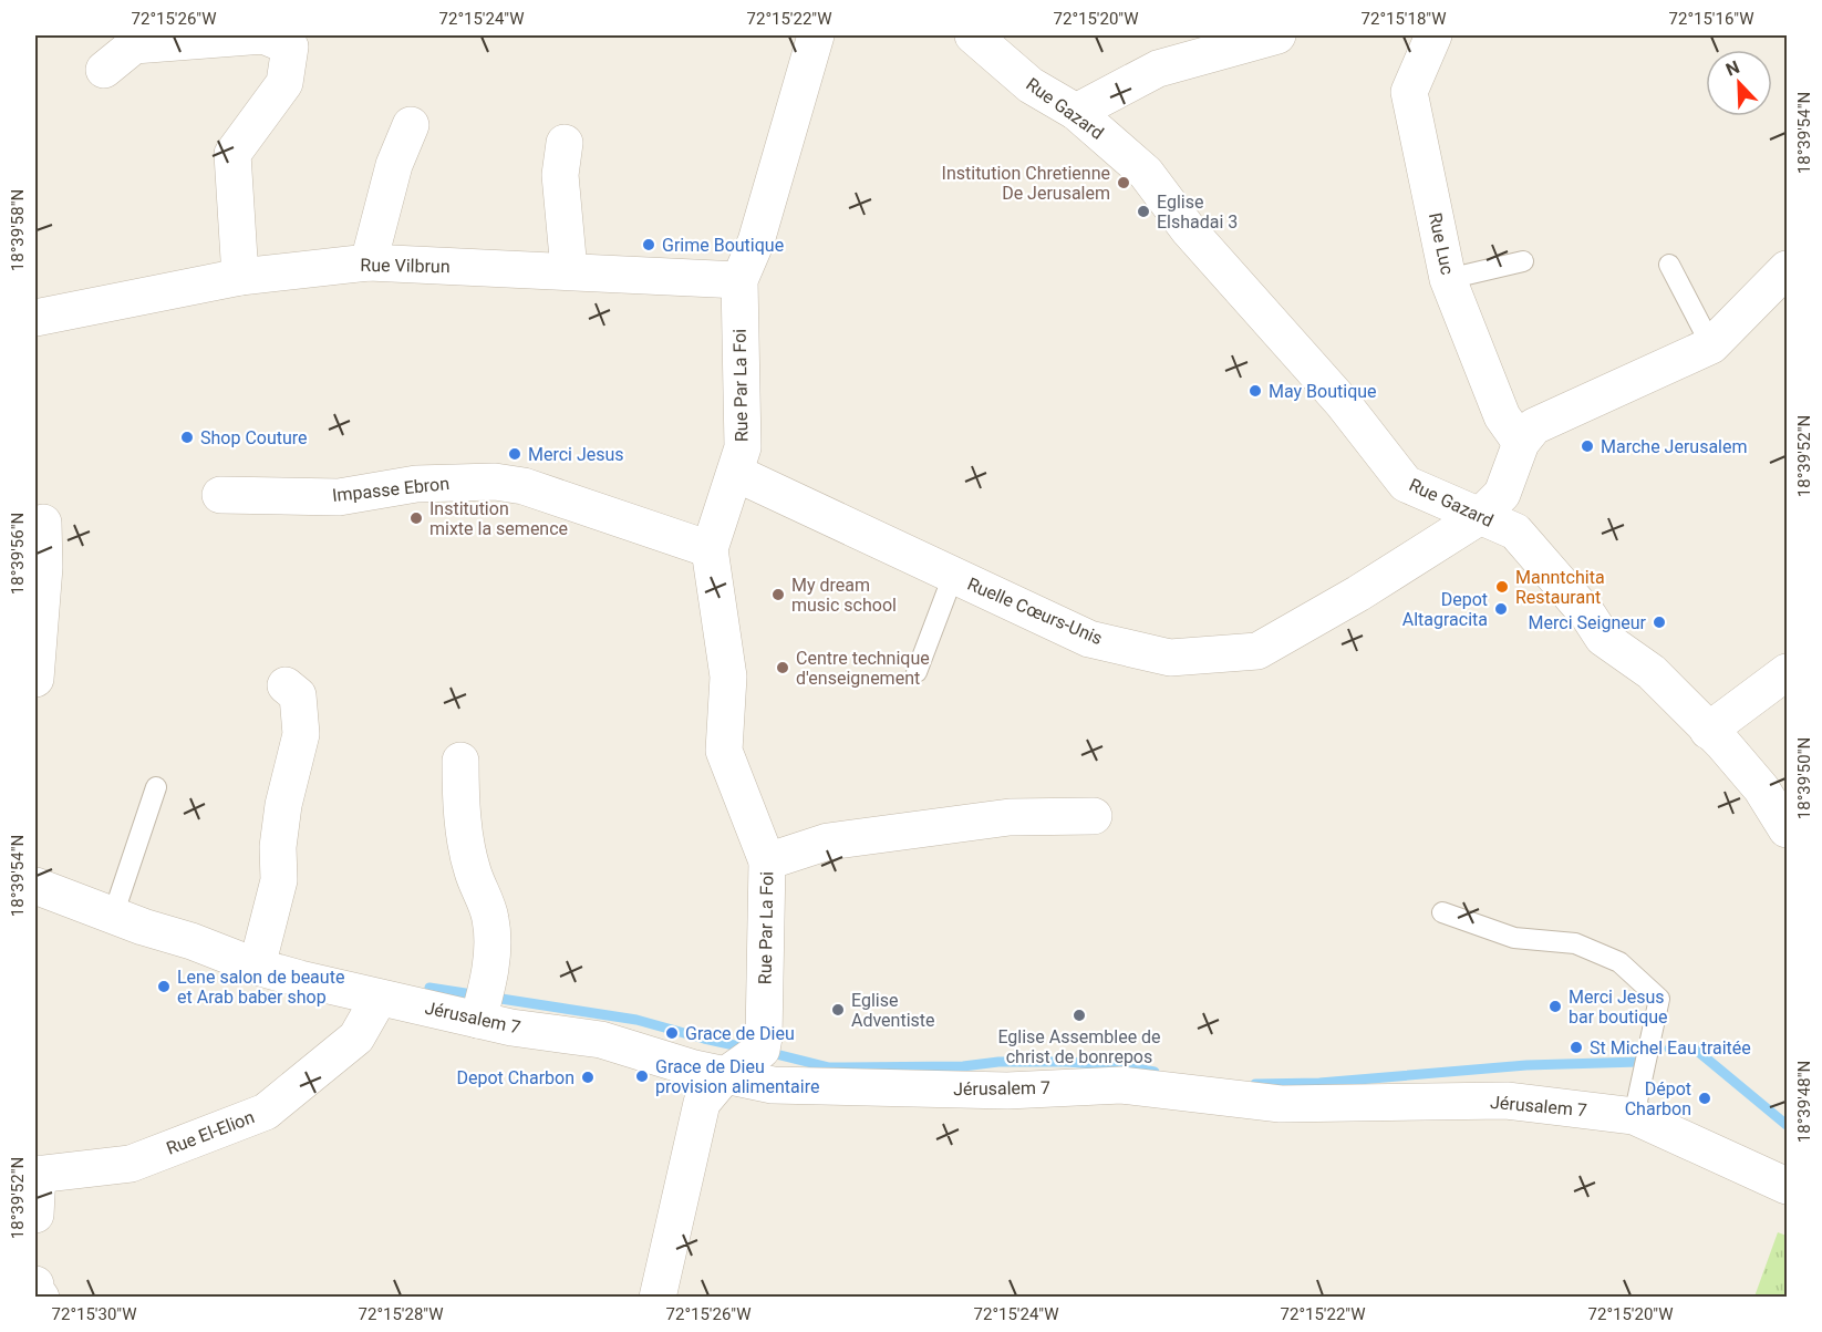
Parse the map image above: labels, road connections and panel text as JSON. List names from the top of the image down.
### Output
{
  "streets": {
    "street": [
      "Rue Gazard",
      "Rue Luc",
      "Rue Vilbrun",
      "Rue Par La Foi",
      "Impasse Ebron",
      "Ruelle Cœurs-Unis",
      "Jérusalem 7",
      "Rue El-Elion"
    ]
  },
  "crossings": [
    ["Rue Gazard", "Ruelle Cœurs-Unis"],
    ["Rue Luc", "Ruelle Cœurs-Unis"],
    ["Rue Vilbrun", "Rue Par La Foi"],
    ["Rue Par La Foi", "Impasse Ebron"],
    ["Rue Par La Foi", "Ruelle Cœurs-Unis"],
    ["Rue Par La Foi", "Jérusalem 7"],
    ["Jérusalem 7", "Rue El-Elion"]
  ],
  "places": [
    "Institution Chretienne De Jerusalem",
    "Eglise Elshadai 3",
    "Grime Boutique",
    "May Boutique",
    "Shop Couture",
    "Marche Jerusalem",
    "Merci Jesus",
    "Institution mixte la semence",
    "Manntchita Restaurant",
    "My dream music school",
    "Depot Altagracita",
    "Merci Seigneur",
    "Centre technique d'enseignement",
    "Lene salon de beaute et Arab baber shop",
    "Merci Jesus bar boutique",
    "Eglise Adventiste",
    "Eglise Assemblee de christ de bonrepos",
    "Grace de Dieu",
    "St Michel Eau traitée",
    "Grace de Dieu provision alimentaire",
    "Depot Charbon",
    "Dépot Charbon"
  ],
  "north": "top left",
  "coordinates": [
    "72°15'26\"W",
    "72°15'24\"W",
    "72°15'22\"W",
    "72°15'20\"W",
    "72°15'18\"W",
    "72°15'16\"W",
    "18°39'54\"N",
    "18°39'58\"N",
    "18°39'52\"N",
    "18°39'56\"N",
    "18°39'50\"N",
    "18°39'48\"N",
    "72°15'30\"W",
    "72°15'28\"W"
  ]
}
